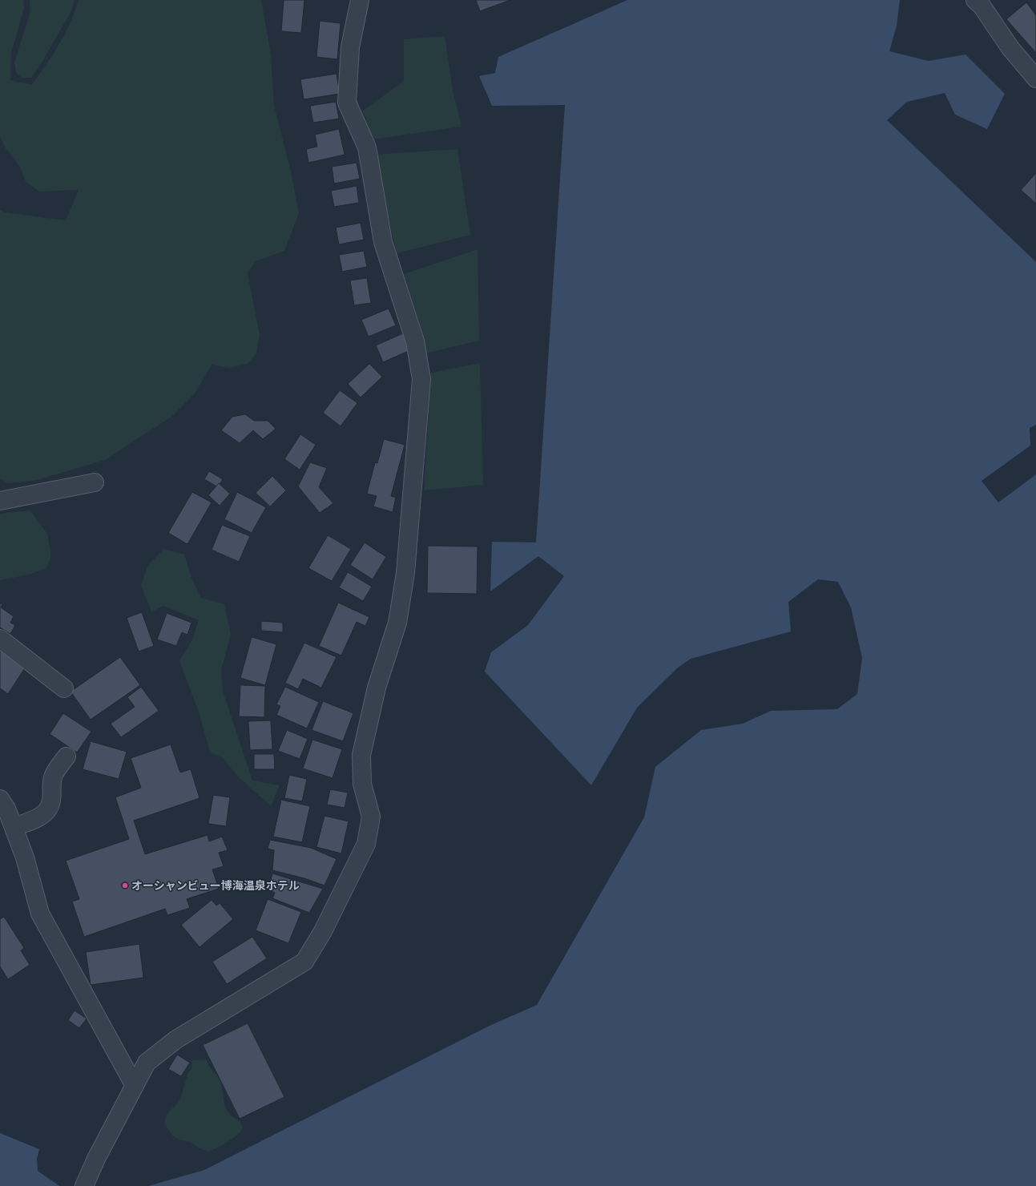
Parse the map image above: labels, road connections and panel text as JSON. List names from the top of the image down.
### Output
{
  "places": ["オーシャンビュー博海温泉ホテル"]
}
